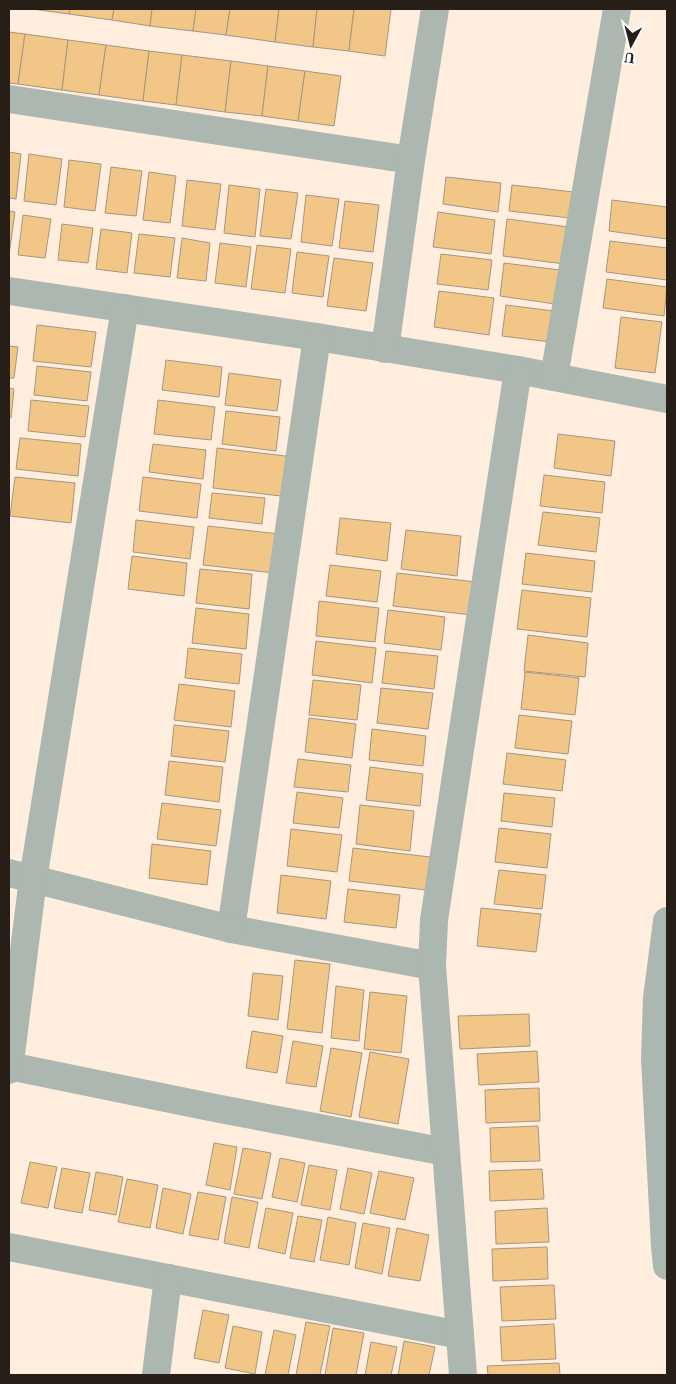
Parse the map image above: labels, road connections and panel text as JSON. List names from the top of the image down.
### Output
{
  "north": "bottom"
}
